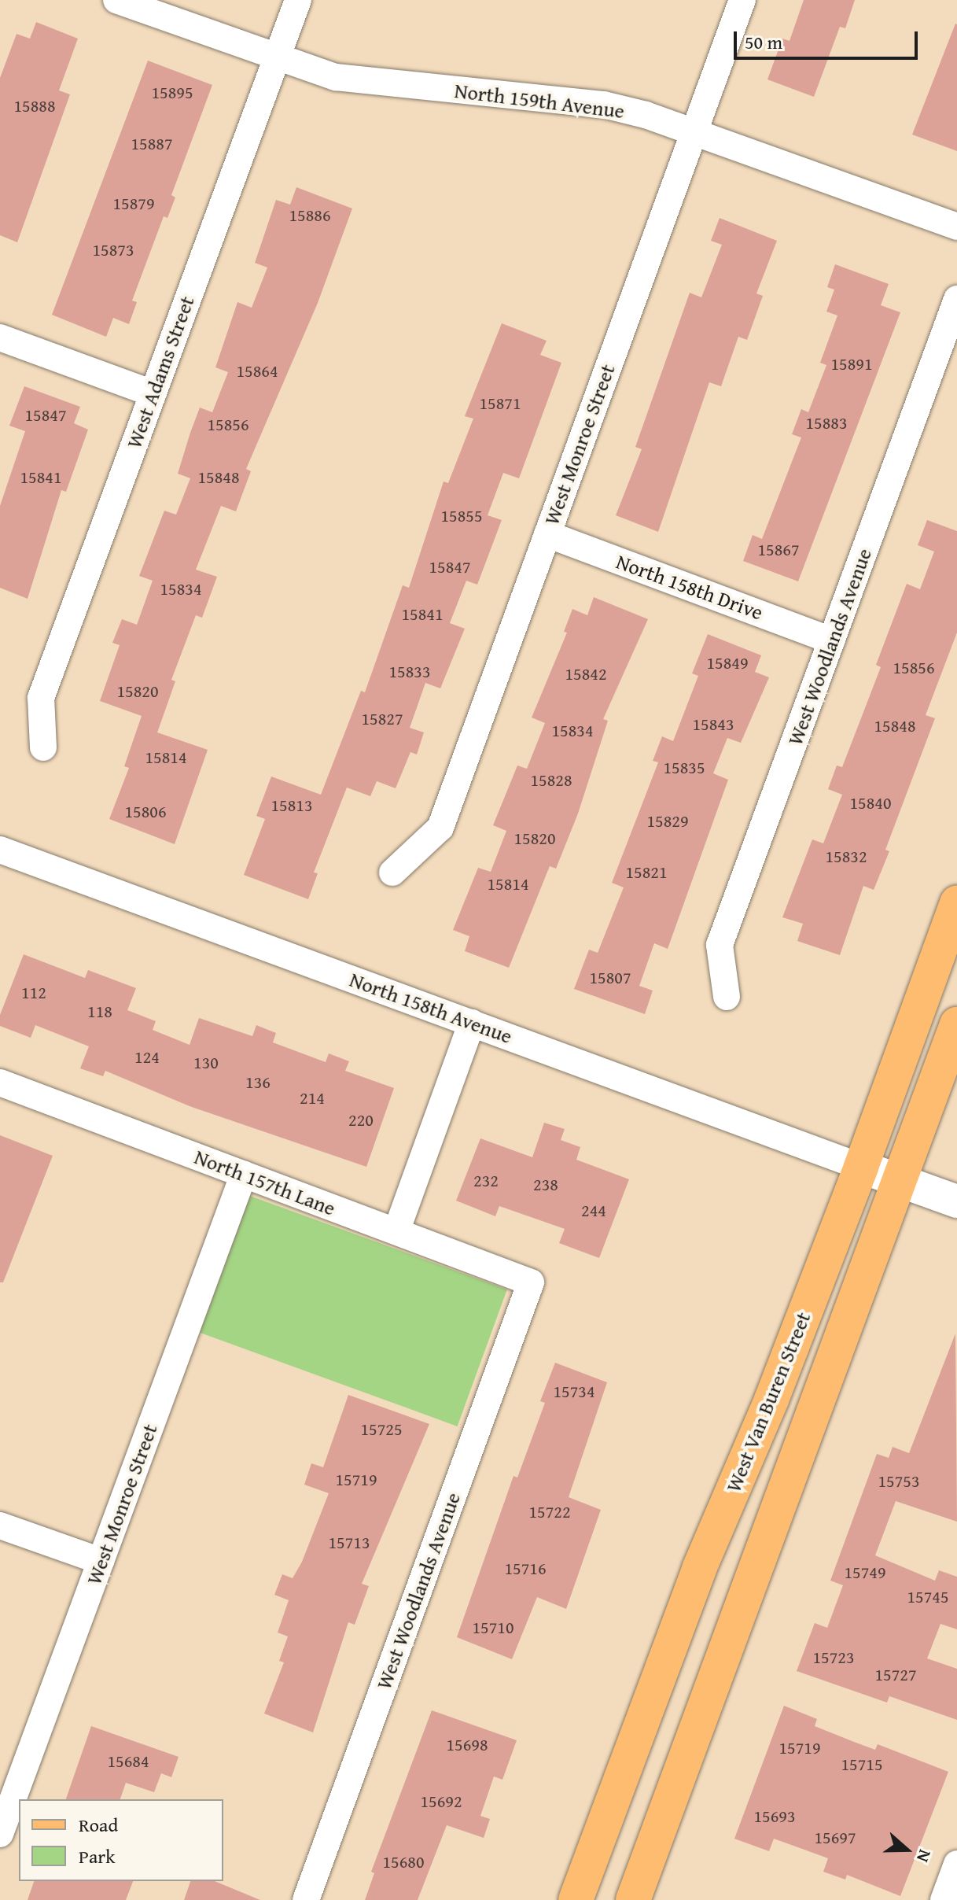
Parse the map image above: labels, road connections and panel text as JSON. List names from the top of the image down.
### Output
{
  "streets": {
    "main road": ["West Van Buren Street"],
    "street": [
      "North 159th Avenue",
      "West Adams Street",
      "West Monroe Street",
      "North 158th Drive",
      "West Woodlands Avenue",
      "North 158th Avenue",
      "North 157th Lane"
    ]
  },
  "crossings": [
    ["North 159th Avenue", "West Adams Street"],
    ["North 159th Avenue", "West Monroe Street"],
    ["West Monroe Street", "North 158th Drive"],
    ["West Monroe Street", "North 157th Lane"],
    ["North 158th Drive", "West Woodlands Avenue"],
    ["West Woodlands Avenue", "North 157th Lane"],
    ["North 158th Avenue", "West Van Buren Street"]
  ],
  "house_numbers": [
    "15895",
    "15888",
    "15887",
    "15879",
    "15886",
    "15873",
    "15891",
    "15864",
    "15871",
    "15847",
    "15883",
    "15856",
    "15841",
    "15848",
    "15855",
    "15867",
    "15847",
    "15834",
    "15841",
    "15849",
    "15856",
    "15833",
    "15842",
    "15820",
    "15827",
    "15843",
    "15848",
    "15834",
    "15814",
    "15835",
    "15828",
    "15840",
    "15813",
    "15806",
    "15829",
    "15820",
    "15832",
    "15821",
    "15814",
    "15807",
    "112",
    "118",
    "124",
    "130",
    "136",
    "214",
    "220",
    "232",
    "238",
    "244",
    "15734",
    "15725",
    "15719",
    "15753",
    "15722",
    "15713",
    "15716",
    "15749",
    "15745",
    "15710",
    "15723",
    "15727",
    "15698",
    "15719",
    "15684",
    "15715",
    "15692",
    "15693",
    "15697",
    "15680"
  ],
  "legend": ["Road", "Park"],
  "scale_bar": "50 m",
  "north": "right"
}
